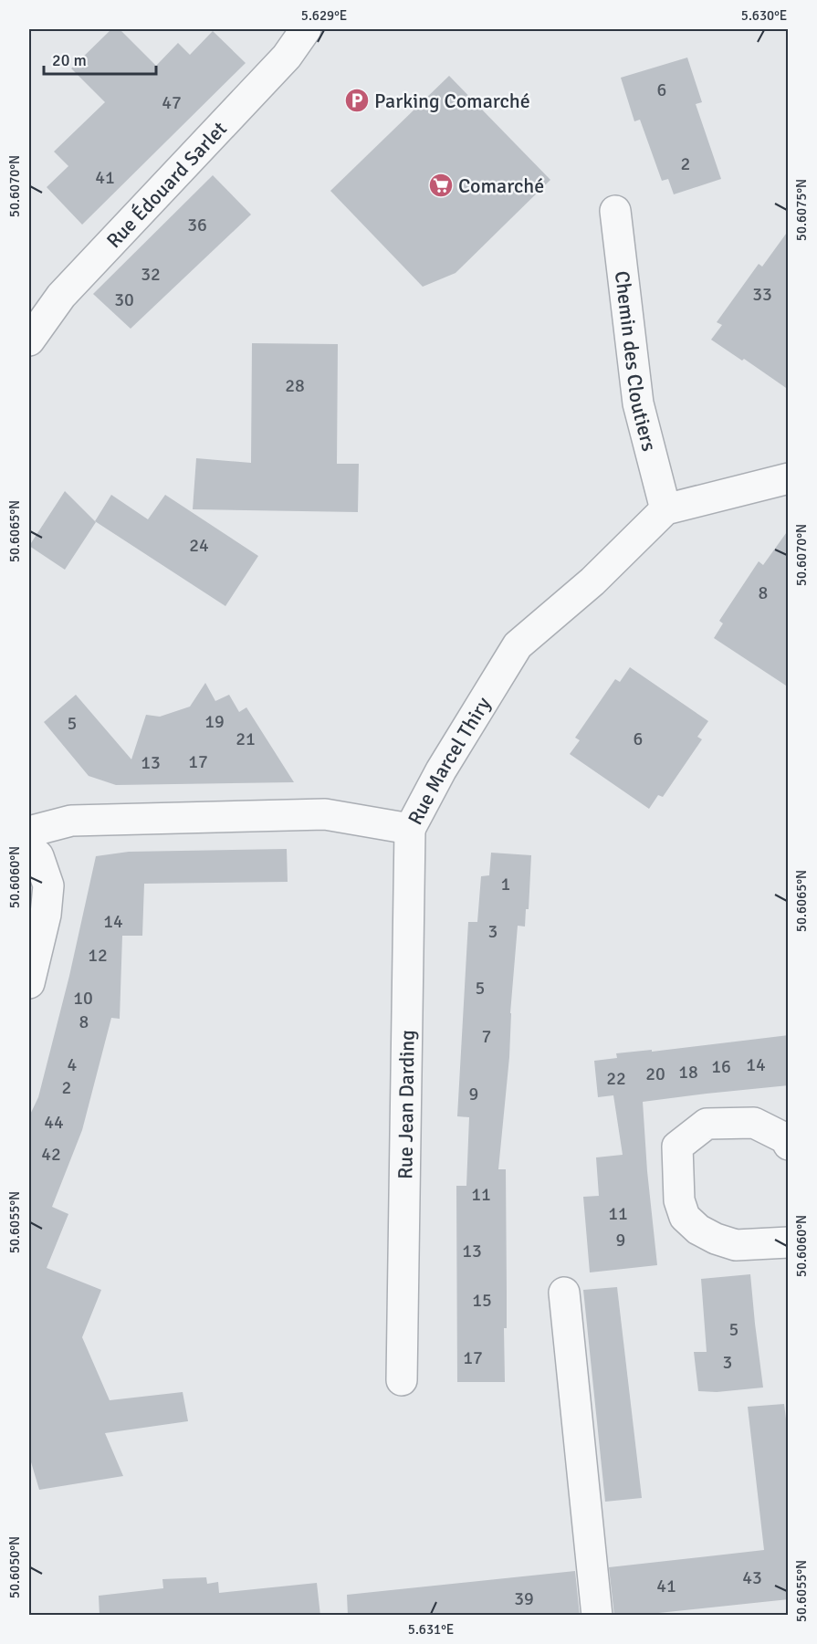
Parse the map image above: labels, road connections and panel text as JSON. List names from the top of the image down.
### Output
{
  "streets": {
    "street": [
      "Rue Édouard Sarlet",
      "Chemin des Cloutiers",
      "Rue Marcel Thiry",
      "Rue Jean Darding"
    ]
  },
  "crossings": [
    ["Chemin des Cloutiers", "Rue Marcel Thiry"],
    ["Rue Marcel Thiry", "Rue Jean Darding"]
  ],
  "places": {
    "parking": ["Parking Comarché"],
    "supermarket": ["Comarché"]
  },
  "house_numbers": [
    "6",
    "47",
    "2",
    "41",
    "36",
    "32",
    "33",
    "30",
    "28",
    "24",
    "8",
    "19",
    "5",
    "21",
    "6",
    "17",
    "13",
    "1",
    "14",
    "3",
    "12",
    "5",
    "10",
    "8",
    "7",
    "4",
    "14",
    "16",
    "18",
    "20",
    "22",
    "2",
    "9",
    "44",
    "42",
    "11",
    "11",
    "9",
    "13",
    "15",
    "5",
    "17",
    "3",
    "43",
    "41",
    "39"
  ],
  "scale_bar": "20 m",
  "coordinates": [
    "5.629°E",
    "5.630°E",
    "50.6070°N",
    "50.6075°N",
    "50.6065°N",
    "50.6060°N",
    "50.6055°N",
    "50.6050°N",
    "5.631°E"
  ]
}
